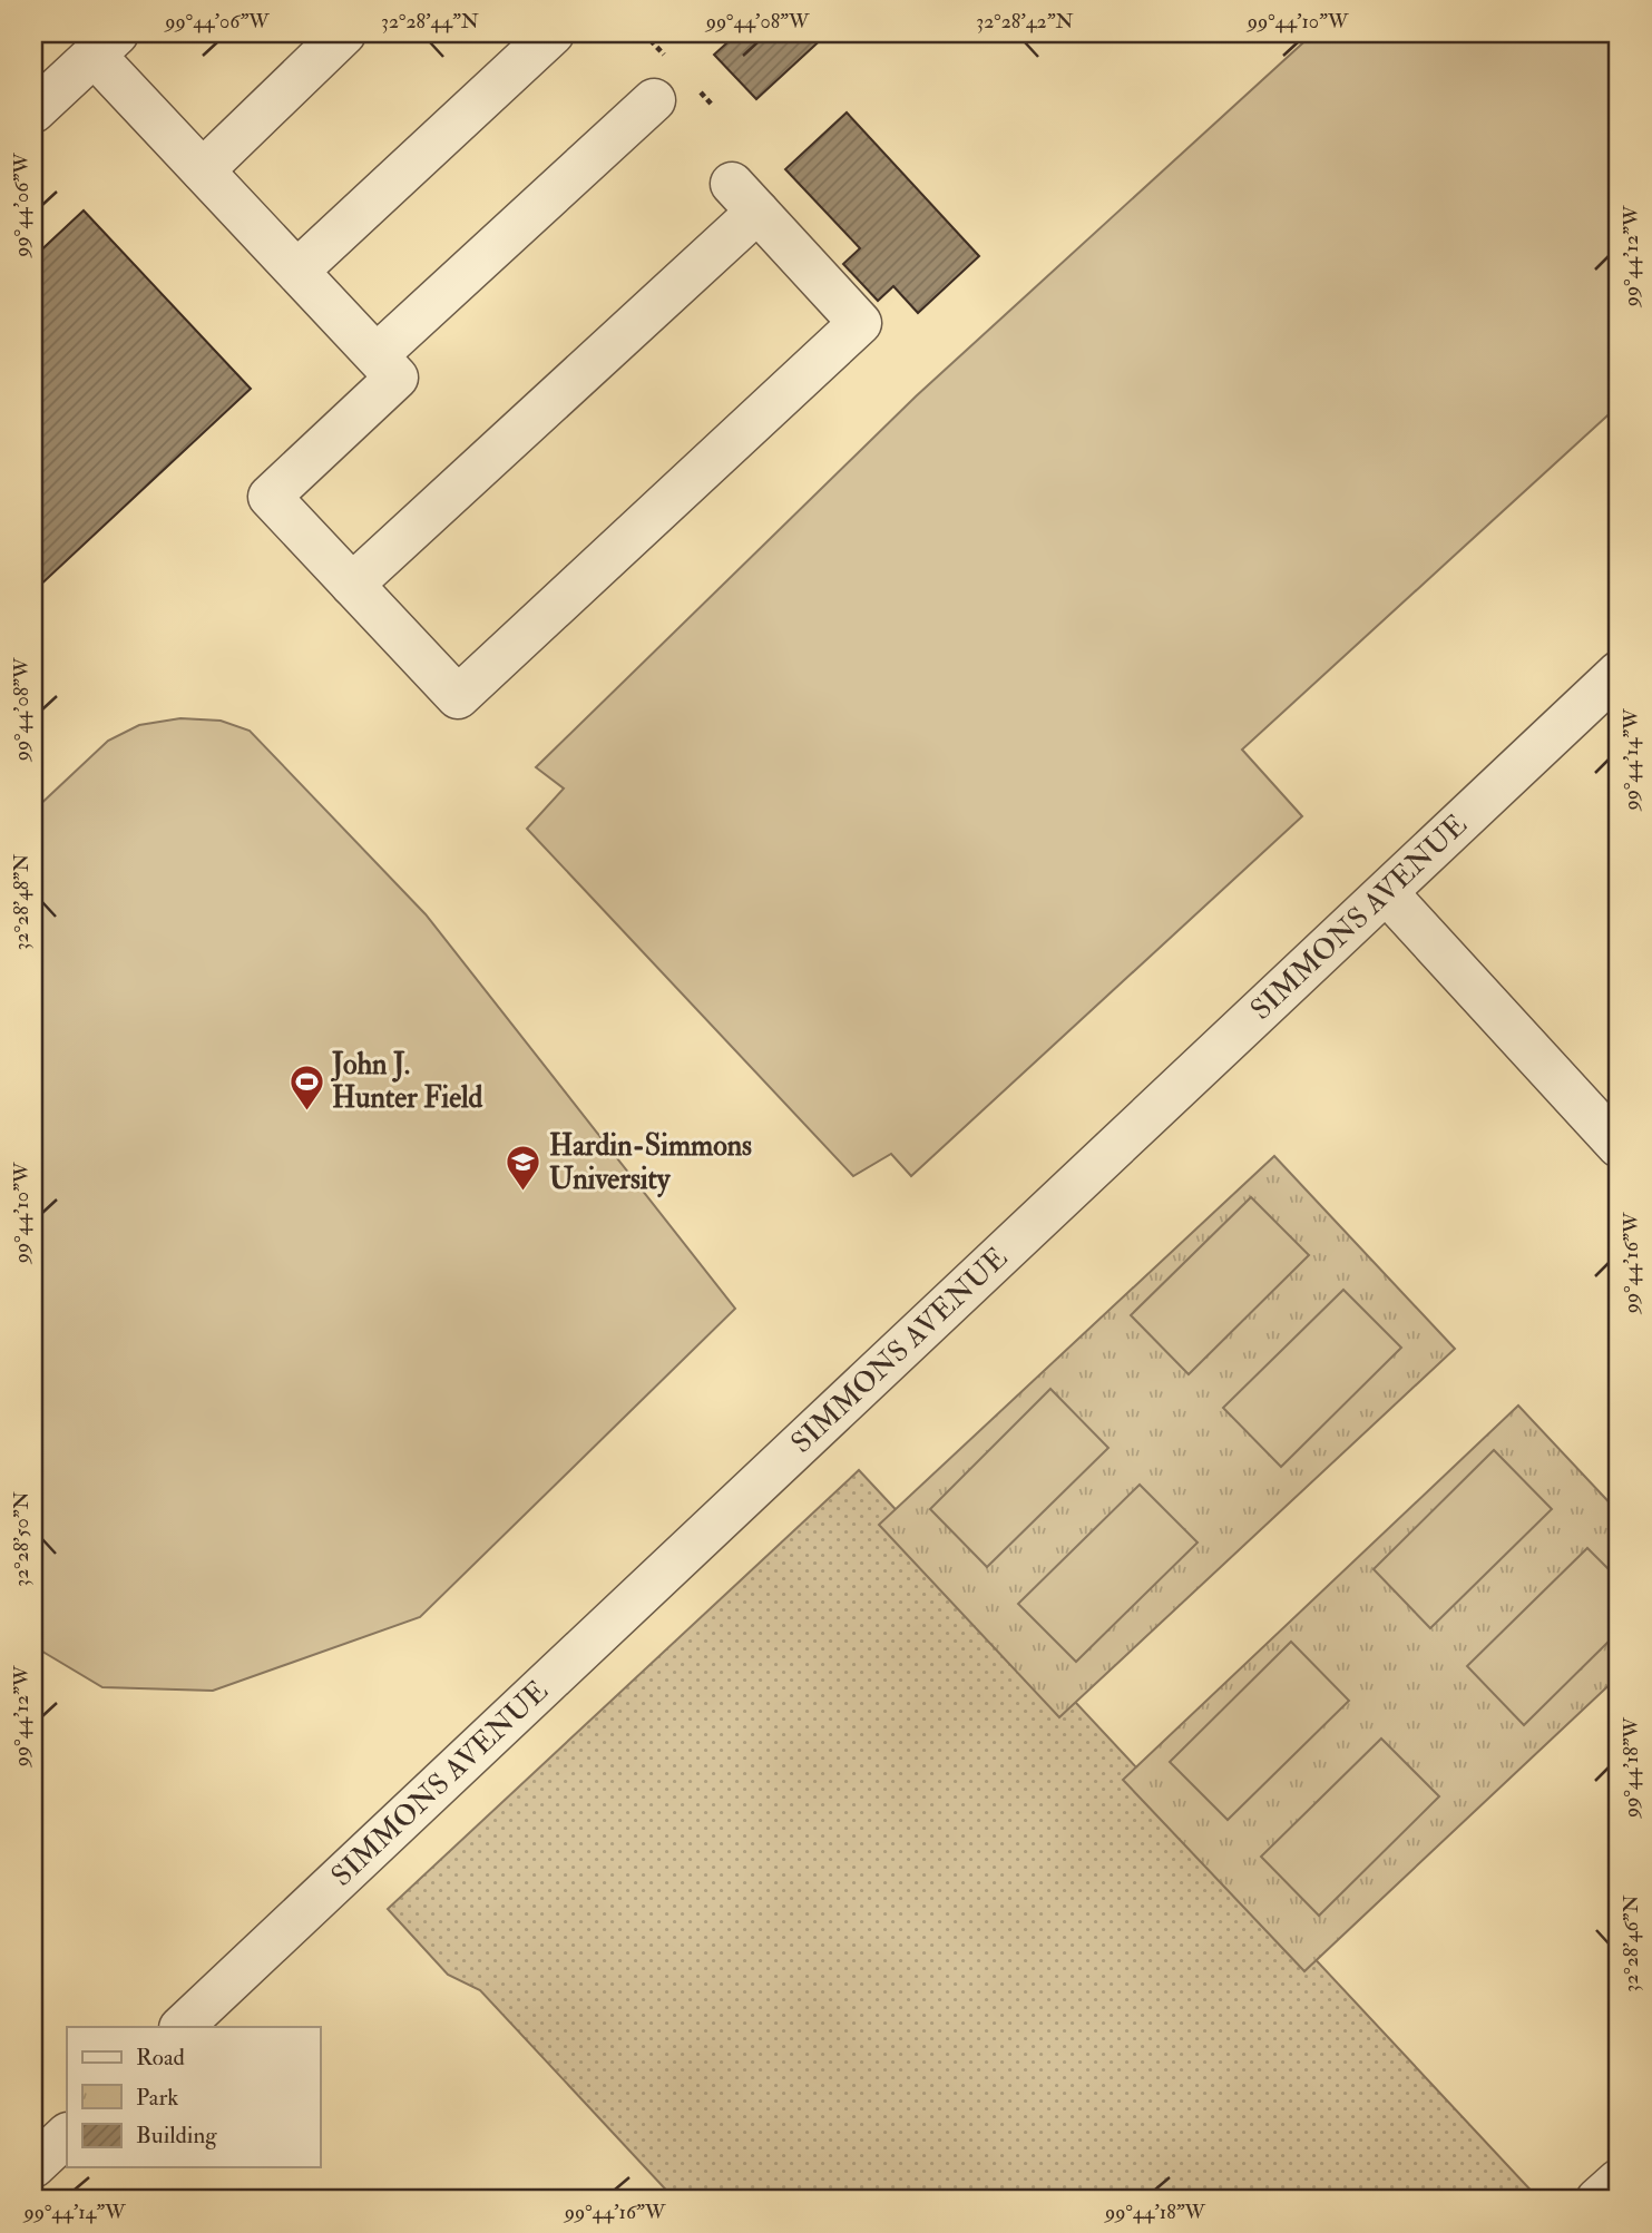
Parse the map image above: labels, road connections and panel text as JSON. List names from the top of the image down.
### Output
{
  "streets": {
    "street": ["SIMMONS AVENUE"]
  },
  "places": {
    "sports": ["John J. Hunter Field"],
    "school or university": ["Hardin-Simmons University"]
  },
  "legend": ["Road", "Park", "Building"],
  "coordinates": [
    "99°44'06\"W",
    "32°28'44\"N",
    "99°44'08\"W",
    "32°28'42\"N",
    "99°44'10\"W",
    "99°44'12\"W",
    "99°44'14\"W",
    "32°28'48\"N",
    "99°44'16\"W",
    "32°28'50\"N",
    "99°44'18\"W",
    "32°28'46\"N"
  ]
}
